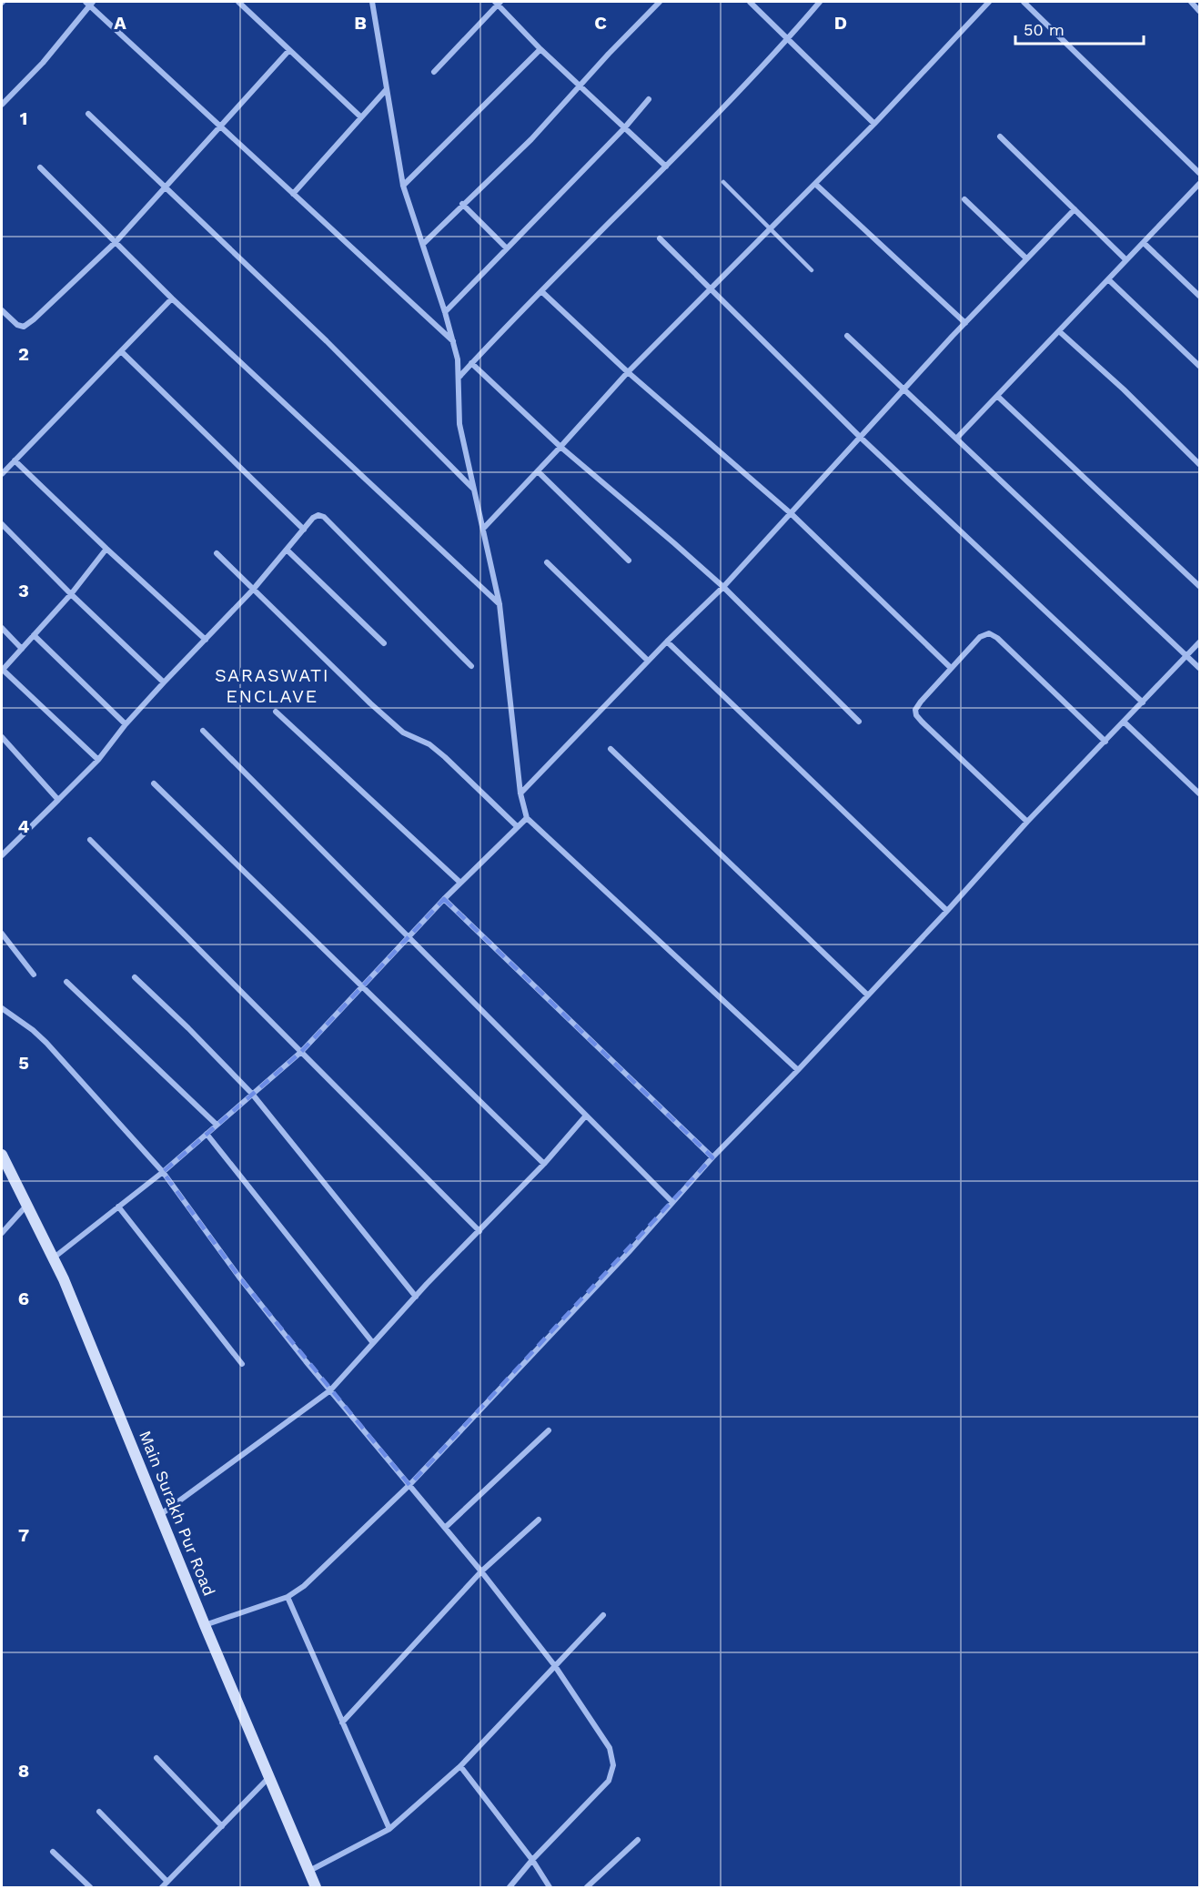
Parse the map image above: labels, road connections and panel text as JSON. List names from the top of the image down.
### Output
{
  "streets": {
    "street": ["Main Surakh Pur Road"]
  },
  "districts": ["SARASWATI ENCLAVE"],
  "scale_bar": "50 m",
  "grid": {
    "columns": [
      "A",
      "B",
      "C",
      "D"
    ],
    "rows": [
      "1",
      "2",
      "3",
      "4",
      "5",
      "6",
      "7",
      "8"
    ]
  }
}
